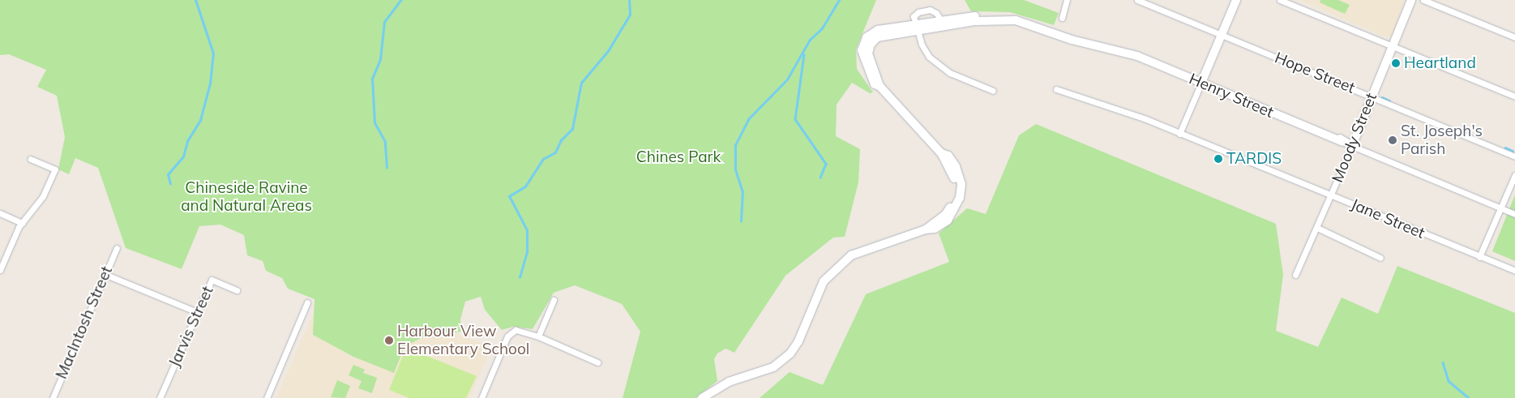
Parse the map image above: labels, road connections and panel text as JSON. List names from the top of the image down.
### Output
{
  "streets": {
    "street": [
      "Hope Street",
      "Henry Street",
      "Moody Street",
      "Jane Street",
      "MacIntosh Street",
      "Jarvis Street"
    ]
  },
  "crossings": [
    ["Hope Street", "Moody Street"],
    ["Henry Street", "Moody Street"],
    ["Moody Street", "Jane Street"]
  ],
  "parks": ["Chines Park", "Chineside Ravine and Natural Areas"],
  "places": [
    "Heartland",
    "St. Joseph's Parish",
    "TARDIS",
    "Harbour View Elementary School"
  ]
}
